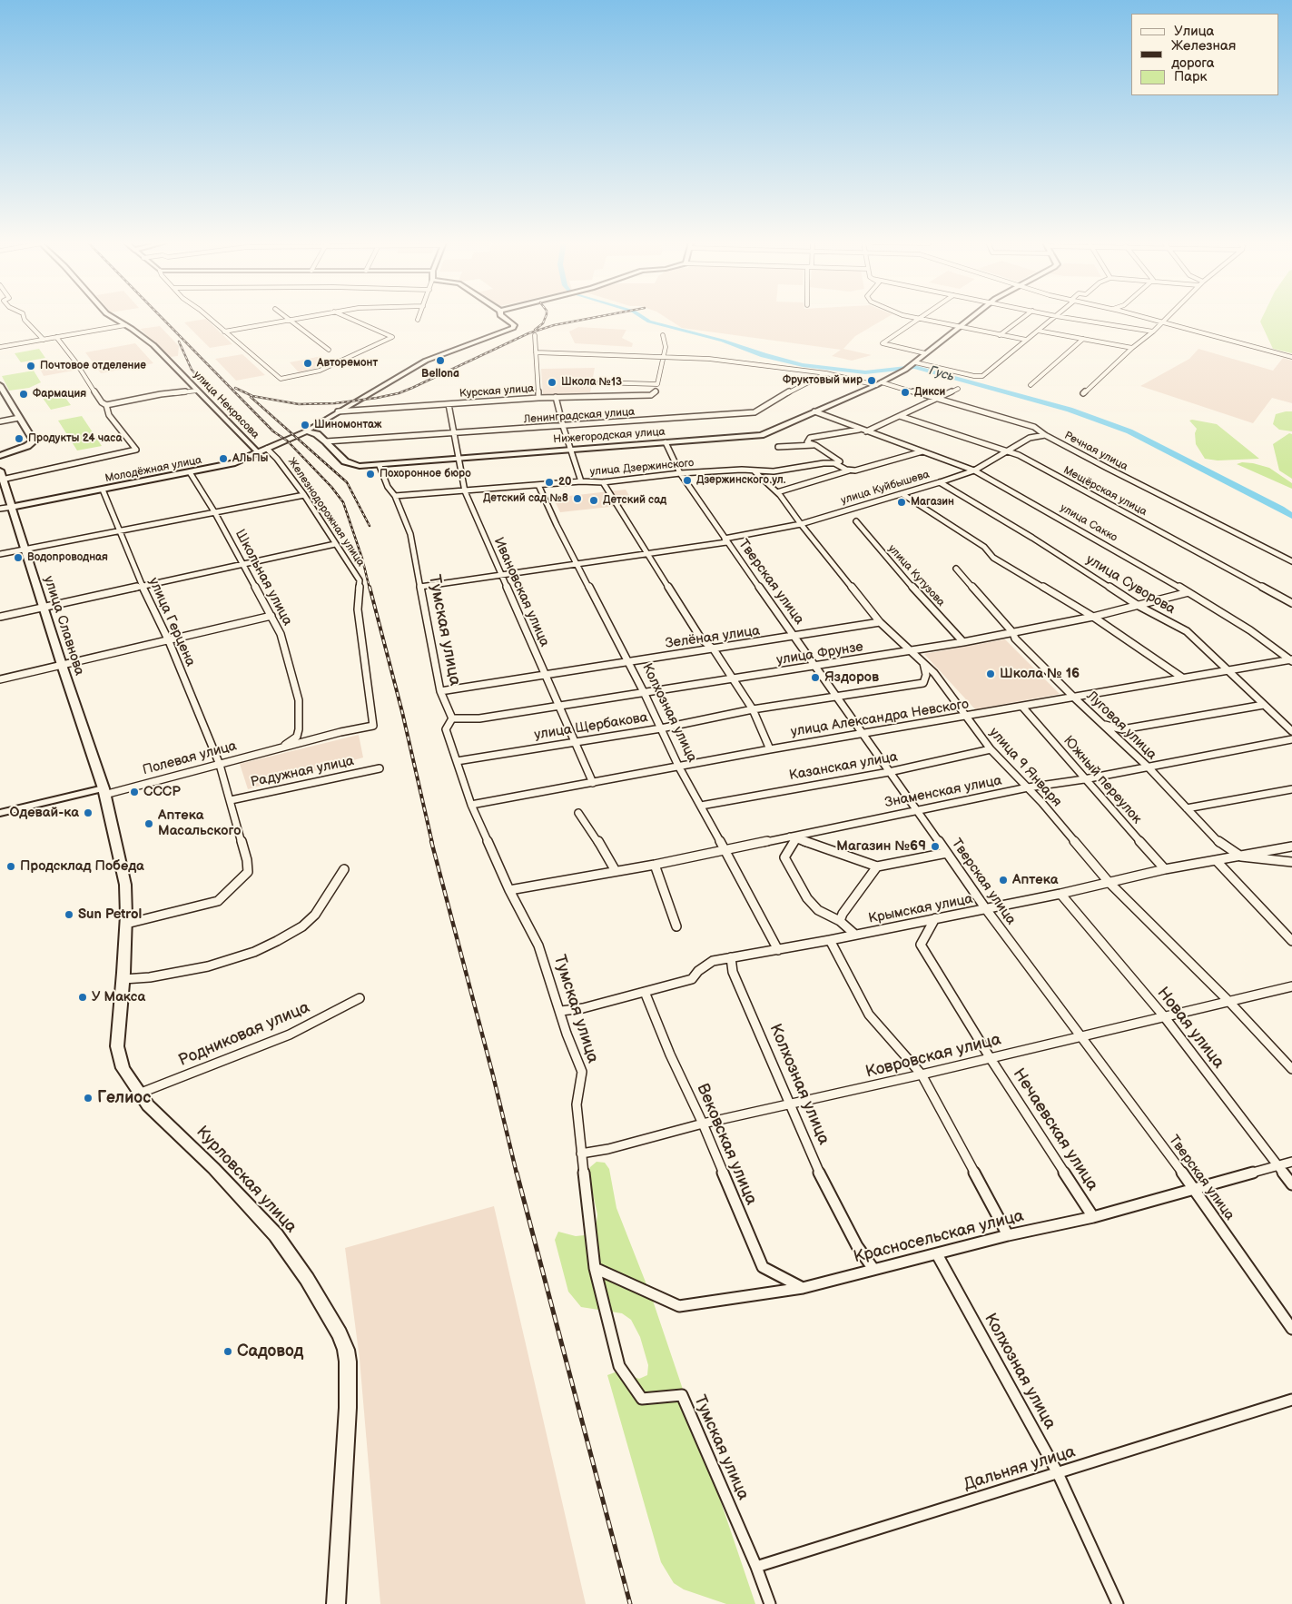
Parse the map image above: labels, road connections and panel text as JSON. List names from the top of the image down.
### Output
{
  "streets": {
    "main road": [
      "Нижегородская улица",
      "Молодёжная улица",
      "улица Славнова",
      "Курловская улица"
    ],
    "street": [
      "Курская улица",
      "улица Некрасова",
      "Ленинградская улица",
      "Речная улица",
      "улица Дзержинского",
      "улица Куйбышева",
      "Мещёрская улица",
      "Железнодорожная улица",
      "улица Сакко",
      "улица Кутузова",
      "Школьная улица",
      "Тверская улица",
      "улица Суворова",
      "Ивановская улица",
      "улица Герцена",
      "Тумская улица",
      "Зелёная улица",
      "улица Фрунзе",
      "Колхозная улица",
      "улица Александра Невского",
      "Луговая улица",
      "улица Щербакова",
      "Полевая улица",
      "Казанская улица",
      "улица 9 Января",
      "Радужная улица",
      "Южный переулок",
      "Знаменская улица",
      "Крымская улица",
      "Новая улица",
      "Родниковая улица",
      "Ковровская улица",
      "Нечаевская улица",
      "Вековская улица",
      "Красносельская улица",
      "Дальняя улица"
    ]
  },
  "crossings": [
    ["Курская улица", "Ивановская улица"],
    ["улица Некрасова", "Молодёжная улица"],
    ["Ленинградская улица", "Нижегородская улица"],
    ["Ленинградская улица", "Речная улица"],
    ["Ленинградская улица", "Ивановская улица"],
    ["Нижегородская улица", "Речная улица"],
    ["Нижегородская улица", "Молодёжная улица"],
    ["Нижегородская улица", "улица Сакко"],
    ["Нижегородская улица", "Тверская улица"],
    ["Нижегородская улица", "Ивановская улица"],
    ["Нижегородская улица", "Тумская улица"],
    ["Речная улица", "улица Куйбышева"],
    ["улица Дзержинского", "улица Сакко"],
    ["улица Дзержинского", "Тверская улица"],
    ["улица Дзержинского", "Ивановская улица"],
    ["улица Дзержинского", "Тумская улица"],
    ["улица Дзержинского", "Колхозная улица"],
    ["улица Дзержинского", "улица 9 Января"],
    ["Молодёжная улица", "Железнодорожная улица"],
    ["Молодёжная улица", "Школьная улица"],
    ["Молодёжная улица", "улица Герцена"],
    ["Молодёжная улица", "улица Славнова"],
    ["улица Куйбышева", "Мещёрская улица"],
    ["улица Куйбышева", "улица Сакко"],
    ["улица Куйбышева", "Тверская улица"],
    ["улица Куйбышева", "улица Суворова"],
    ["улица Куйбышева", "Ивановская улица"],
    ["улица Куйбышева", "Тумская улица"],
    ["улица Куйбышева", "Колхозная улица"],
    ["улица Куйбышева", "улица 9 Января"],
    ["Железнодорожная улица", "Полевая улица"],
    ["улица Сакко", "улица Фрунзе"],
    ["улица Сакко", "улица Александра Невского"],
    ["улица Кутузова", "улица Фрунзе"],
    ["Школьная улица", "Полевая улица"],
    ["Тверская улица", "Зелёная улица"],
    ["Тверская улица", "улица Фрунзе"],
    ["Тверская улица", "улица Александра Невского"],
    ["Тверская улица", "улица Щербакова"],
    ["Тверская улица", "Казанская улица"],
    ["Тверская улица", "Знаменская улица"],
    ["Тверская улица", "Крымская улица"],
    ["Тверская улица", "Ковровская улица"],
    ["Тверская улица", "Красносельская улица"],
    ["улица Суворова", "улица Фрунзе"],
    ["улица Суворова", "улица Александра Невского"],
    ["Ивановская улица", "Зелёная улица"],
    ["Ивановская улица", "улица Фрунзе"],
    ["Ивановская улица", "улица Александра Невского"],
    ["Ивановская улица", "улица Щербакова"],
    ["улица Герцена", "Полевая улица"],
    ["улица Герцена", "Радужная улица"],
    ["улица Герцена", "Курловская улица"],
    ["улица Славнова", "Полевая улица"],
    ["улица Славнова", "Курловская улица"],
    ["Тумская улица", "Зелёная улица"],
    ["Тумская улица", "улица Фрунзе"],
    ["Тумская улица", "улица Александра Невского"],
    ["Тумская улица", "улица Щербакова"],
    ["Тумская улица", "Знаменская улица"],
    ["Тумская улица", "Крымская улица"],
    ["Тумская улица", "Ковровская улица"],
    ["Тумская улица", "Красносельская улица"],
    ["Тумская улица", "Дальняя улица"],
    ["Зелёная улица", "Колхозная улица"],
    ["Зелёная улица", "улица 9 Января"],
    ["улица Фрунзе", "Колхозная улица"],
    ["улица Фрунзе", "Луговая улица"],
    ["улица Фрунзе", "улица 9 Января"],
    ["Колхозная улица", "улица Александра Невского"],
    ["Колхозная улица", "улица Щербакова"],
    ["Колхозная улица", "Казанская улица"],
    ["Колхозная улица", "Знаменская улица"],
    ["Колхозная улица", "Крымская улица"],
    ["Колхозная улица", "Ковровская улица"],
    ["Колхозная улица", "Красносельская улица"],
    ["Колхозная улица", "Дальняя улица"],
    ["улица Александра Невского", "Луговая улица"],
    ["улица Александра Невского", "улица 9 Января"],
    ["улица Александра Невского", "Южный переулок"],
    ["Луговая улица", "Знаменская улица"],
    ["Луговая улица", "Крымская улица"],
    ["улица Щербакова", "улица 9 Января"],
    ["Полевая улица", "Курловская улица"],
    ["Казанская улица", "улица 9 Января"],
    ["улица 9 Января", "Знаменская улица"],
    ["улица 9 Января", "Крымская улица"],
    ["улица 9 Января", "Ковровская улица"],
    ["Южный переулок", "Знаменская улица"],
    ["Южный переулок", "Крымская улица"],
    ["Крымская улица", "Новая улица"],
    ["Крымская улица", "Нечаевская улица"],
    ["Крымская улица", "Вековская улица"],
    ["Новая улица", "Ковровская улица"],
    ["Новая улица", "Красносельская улица"],
    ["Родниковая улица", "Курловская улица"],
    ["Ковровская улица", "Нечаевская улица"],
    ["Ковровская улица", "Вековская улица"],
    ["Нечаевская улица", "Красносельская улица"],
    ["Вековская улица", "Красносельская улица"]
  ],
  "water": ["Гусь"],
  "places": [
    "Bellona",
    "Авторемонт",
    "Почтовое отделение",
    "Фруктовый мир",
    "Школа №13",
    "Дикси",
    "Фармация",
    "Шиномонтаж",
    "Продукты 24 часа",
    "АЛьПы",
    "Похоронное бюро",
    "Дзержинского ул.",
    "20",
    "Детский сад №8",
    "Детский сад",
    "Магазин",
    "Водопроводная",
    "Школа № 16",
    "Яздоров",
    "СССР",
    "Одевай-ка",
    "Аптека Масальского",
    "Магазин №69",
    "Продсклад Победа",
    "Аптека",
    "Sun Petrol",
    "У Макса",
    "Гелиос",
    "Садовод"
  ],
  "legend": ["Улица", "Железная дорога", "Парк"]
}
